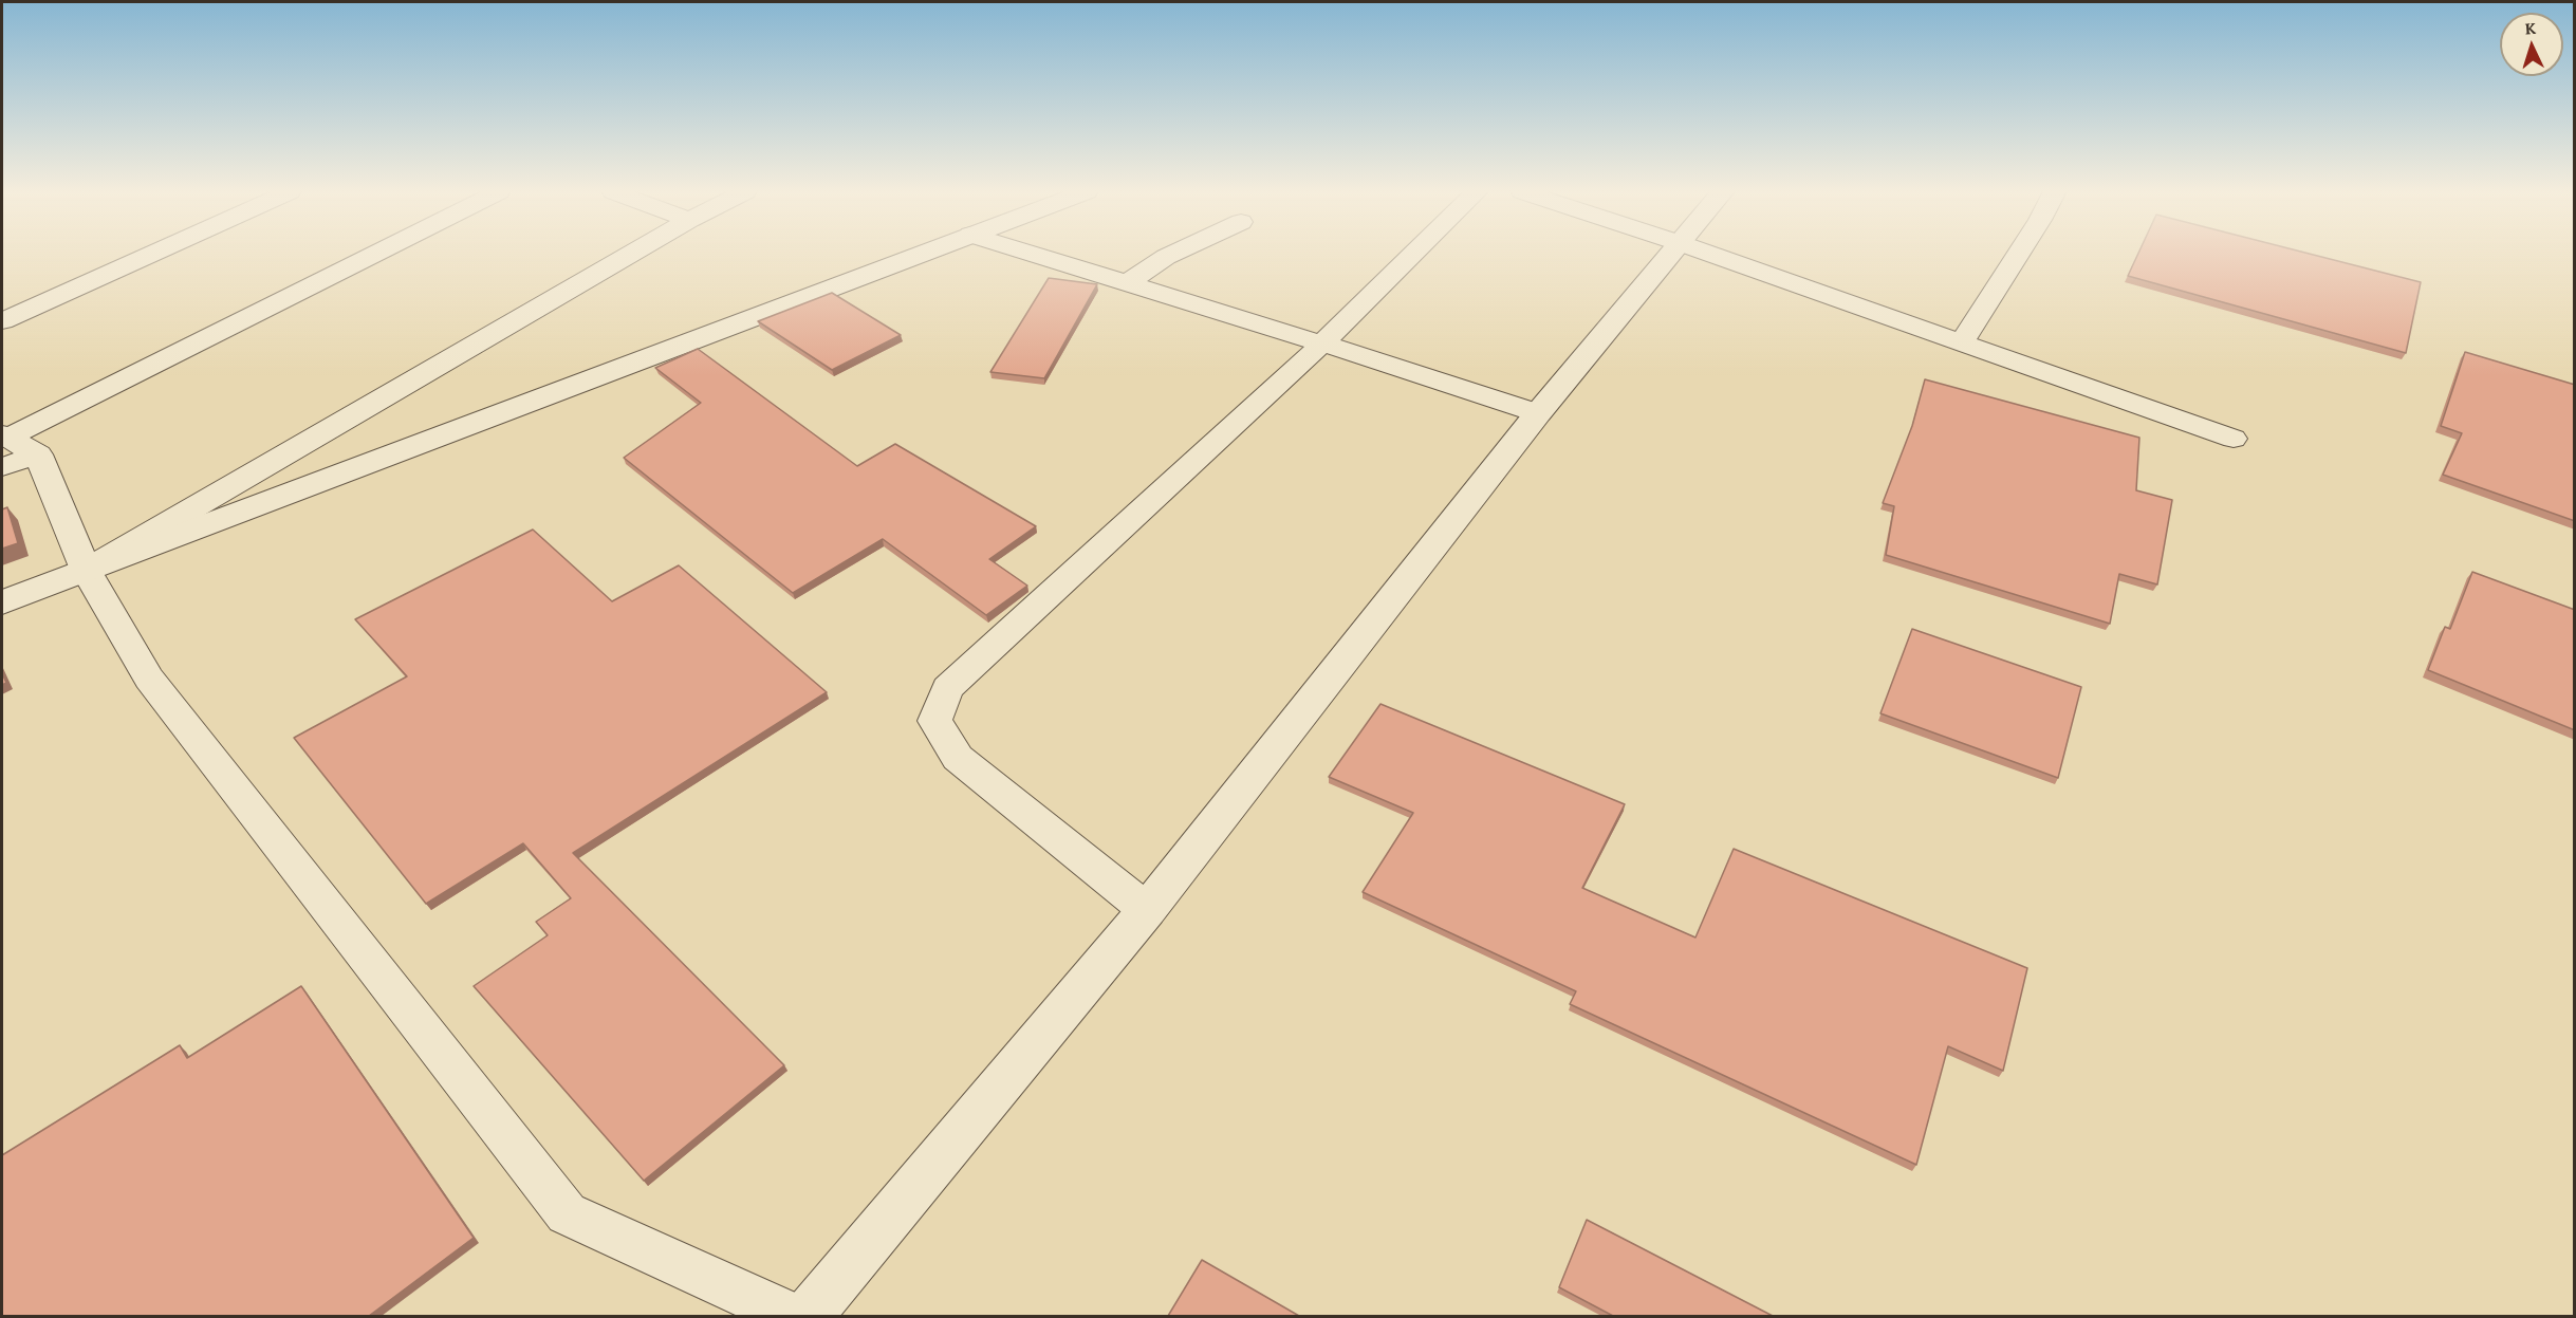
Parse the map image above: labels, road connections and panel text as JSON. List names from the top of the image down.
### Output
{
  "north": "top"
}
